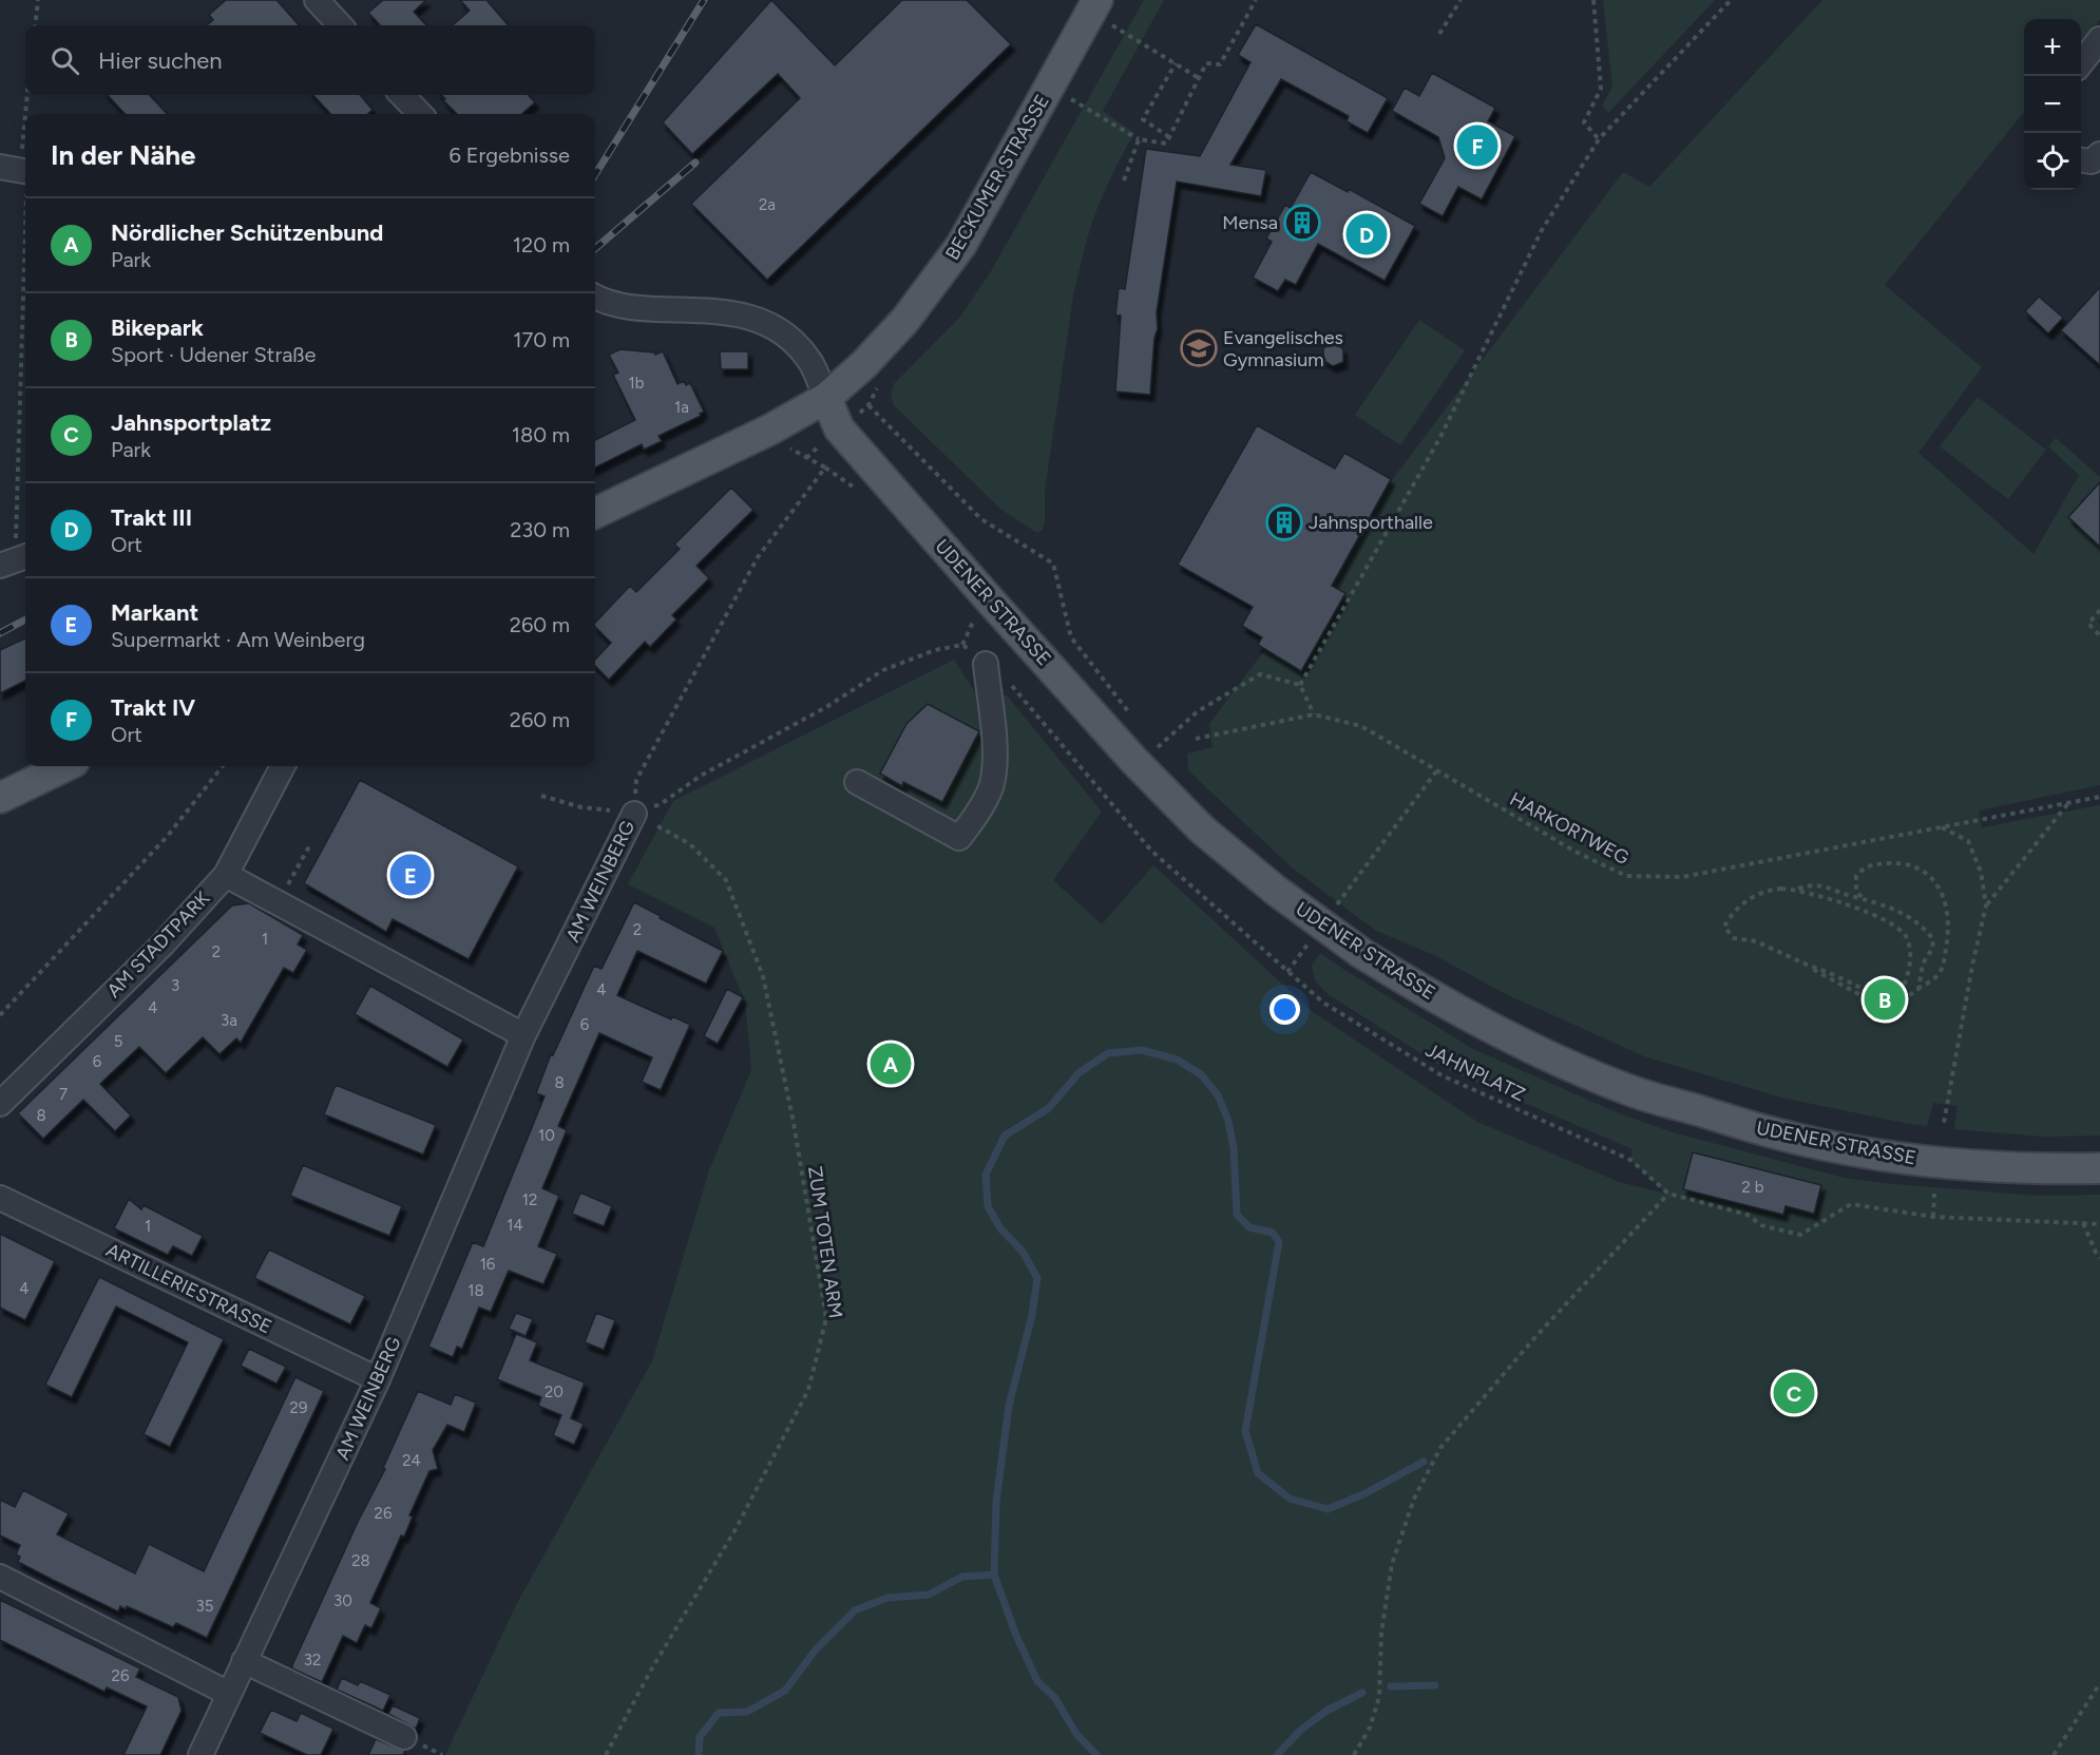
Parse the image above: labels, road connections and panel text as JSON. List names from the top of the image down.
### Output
{
  "streets": {
    "main road": ["BECKUMER STRASSE", "UDENER STRASSE"],
    "street": ["AM WEINBERG", "AM STADTPARK", "ARTILLERIESTRASSE"],
    "path": ["HARKORTWEG", "JAHNPLATZ", "ZUM TOTEN ARM"]
  },
  "crossings": [
    ["BECKUMER STRASSE", "UDENER STRASSE"],
    ["AM WEINBERG", "ZUM TOTEN ARM"],
    ["AM WEINBERG", "ARTILLERIESTRASSE"]
  ],
  "places": {
    "building": ["Mensa", "Jahnsporthalle"],
    "school or university": ["Evangelisches Gymnasium"]
  },
  "house_numbers": [
    "2a",
    "1b",
    "1a",
    "2",
    "1",
    "2",
    "3",
    "4",
    "4",
    "3a",
    "6",
    "5",
    "6",
    "8",
    "7",
    "8",
    "10",
    "2 b",
    "12",
    "14",
    "1",
    "16",
    "4",
    "18",
    "20",
    "29",
    "24",
    "26",
    "28",
    "30",
    "35",
    "32",
    "26"
  ],
  "page": {
    "map_buttons": ["+", "−"],
    "search": "Hier suchen",
    "heading": ["In der Nähe", "6 Ergebnisse"],
    "pins": [
      "F",
      "D",
      "E",
      "B",
      "A",
      "C"
    ],
    "list": [
      {
        "mark": "A",
        "name": "Nördlicher Schützenbund",
        "note": "Park",
        "value": "120 m"
      },
      {
        "mark": "B",
        "name": "Bikepark",
        "note": "Sport · Udener Straße",
        "value": "170 m"
      },
      {
        "mark": "C",
        "name": "Jahnsportplatz",
        "note": "Park",
        "value": "180 m"
      },
      {
        "mark": "D",
        "name": "Trakt III",
        "note": "Ort",
        "value": "230 m"
      },
      {
        "mark": "E",
        "name": "Markant",
        "note": "Supermarkt · Am Weinberg",
        "value": "260 m"
      },
      {
        "mark": "F",
        "name": "Trakt IV",
        "note": "Ort",
        "value": "260 m"
      }
    ]
  }
}
